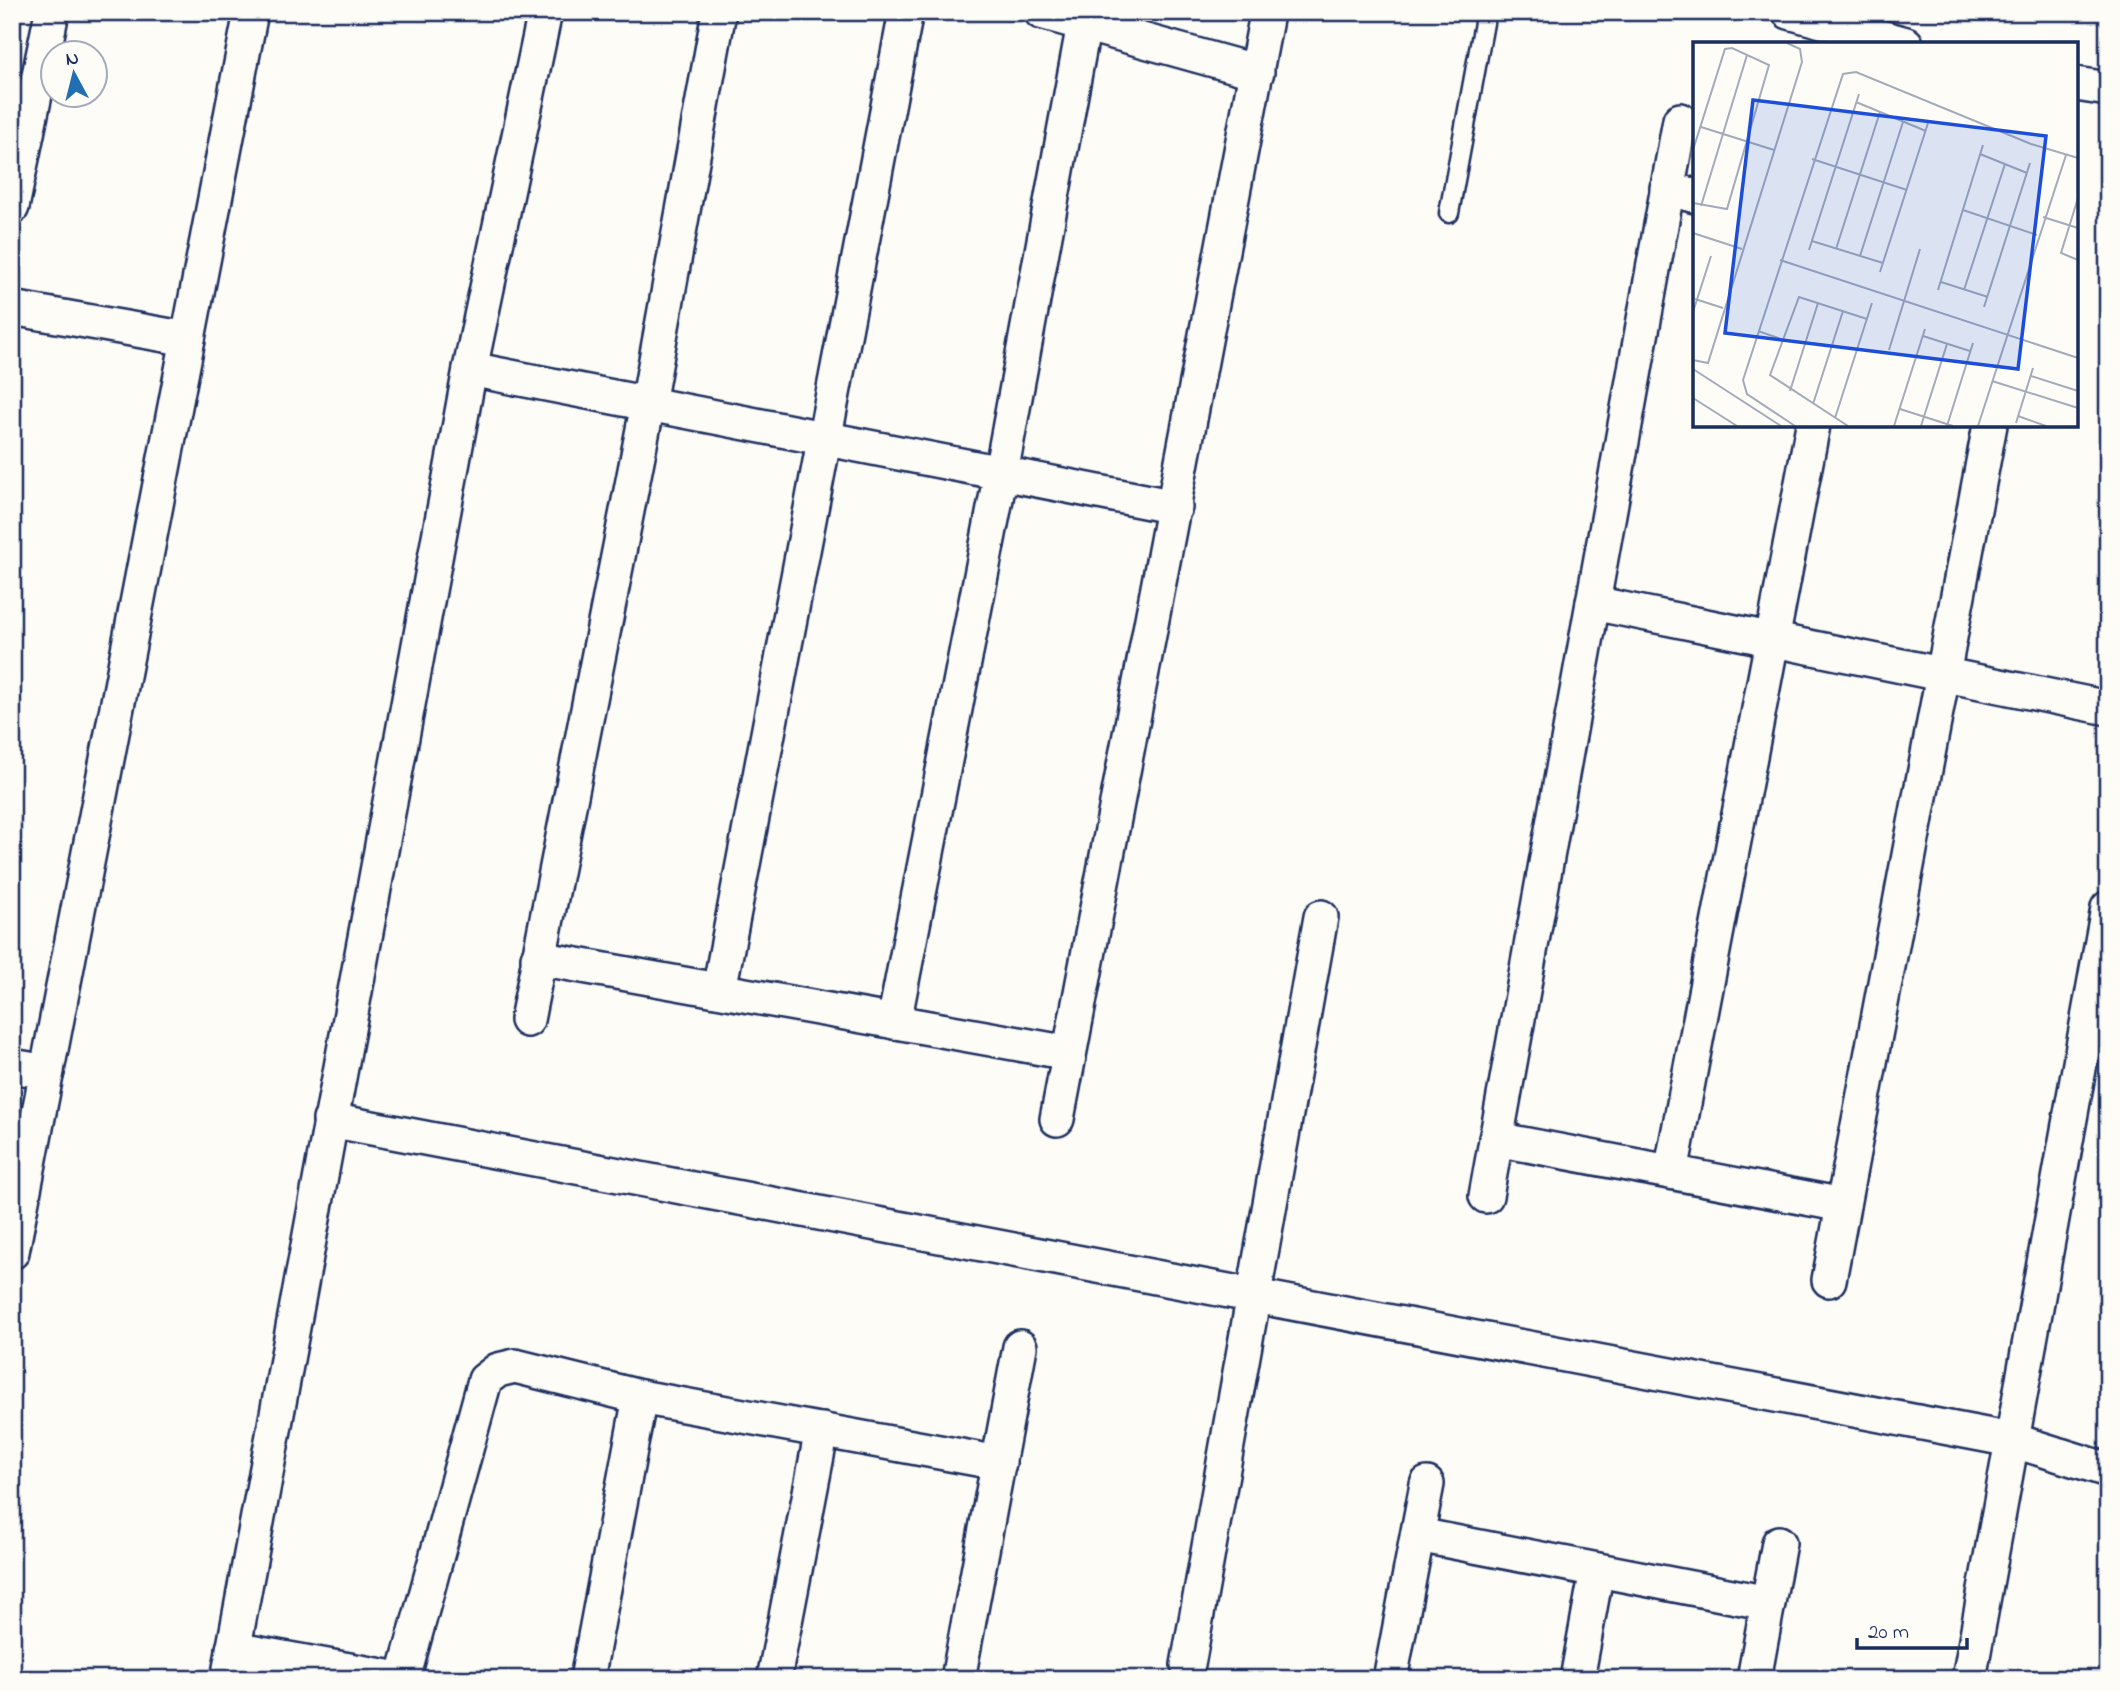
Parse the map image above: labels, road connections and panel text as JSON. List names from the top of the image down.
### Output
{
  "scale_bar": "20 m",
  "north": "top"
}
